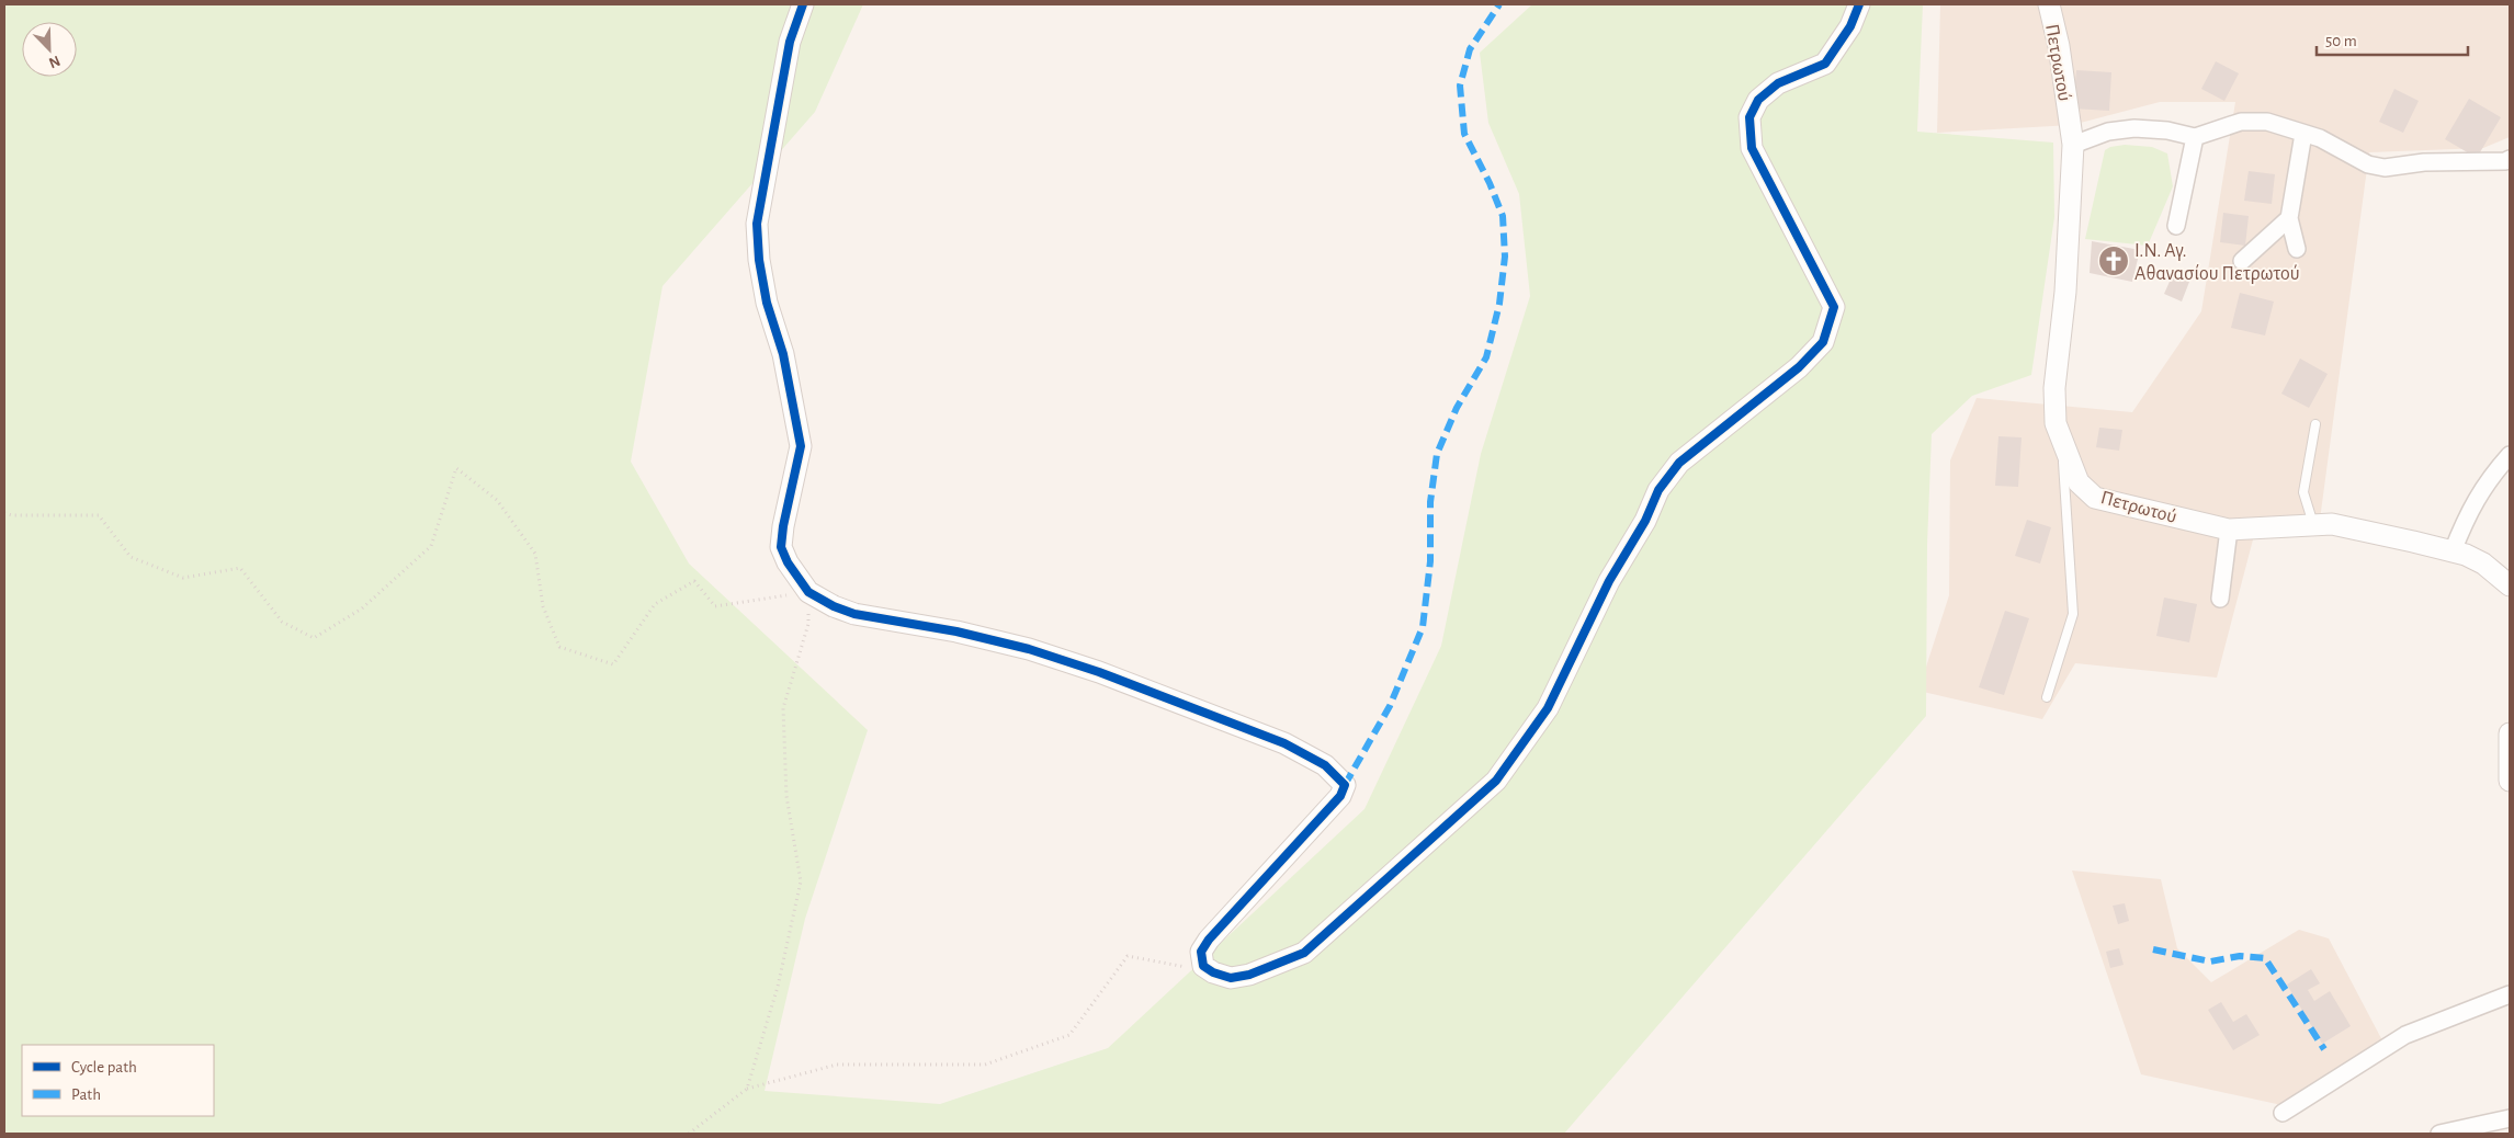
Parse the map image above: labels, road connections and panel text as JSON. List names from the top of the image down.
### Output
{
  "streets": {
    "street": ["Πετρωτού"]
  },
  "places": {
    "church": ["Ι.Ν. Αγ. Αθανασίου Πετρωτού"]
  },
  "legend": ["Cycle path", "Path"],
  "scale_bar": "50 m",
  "north": "bottom right"
}
